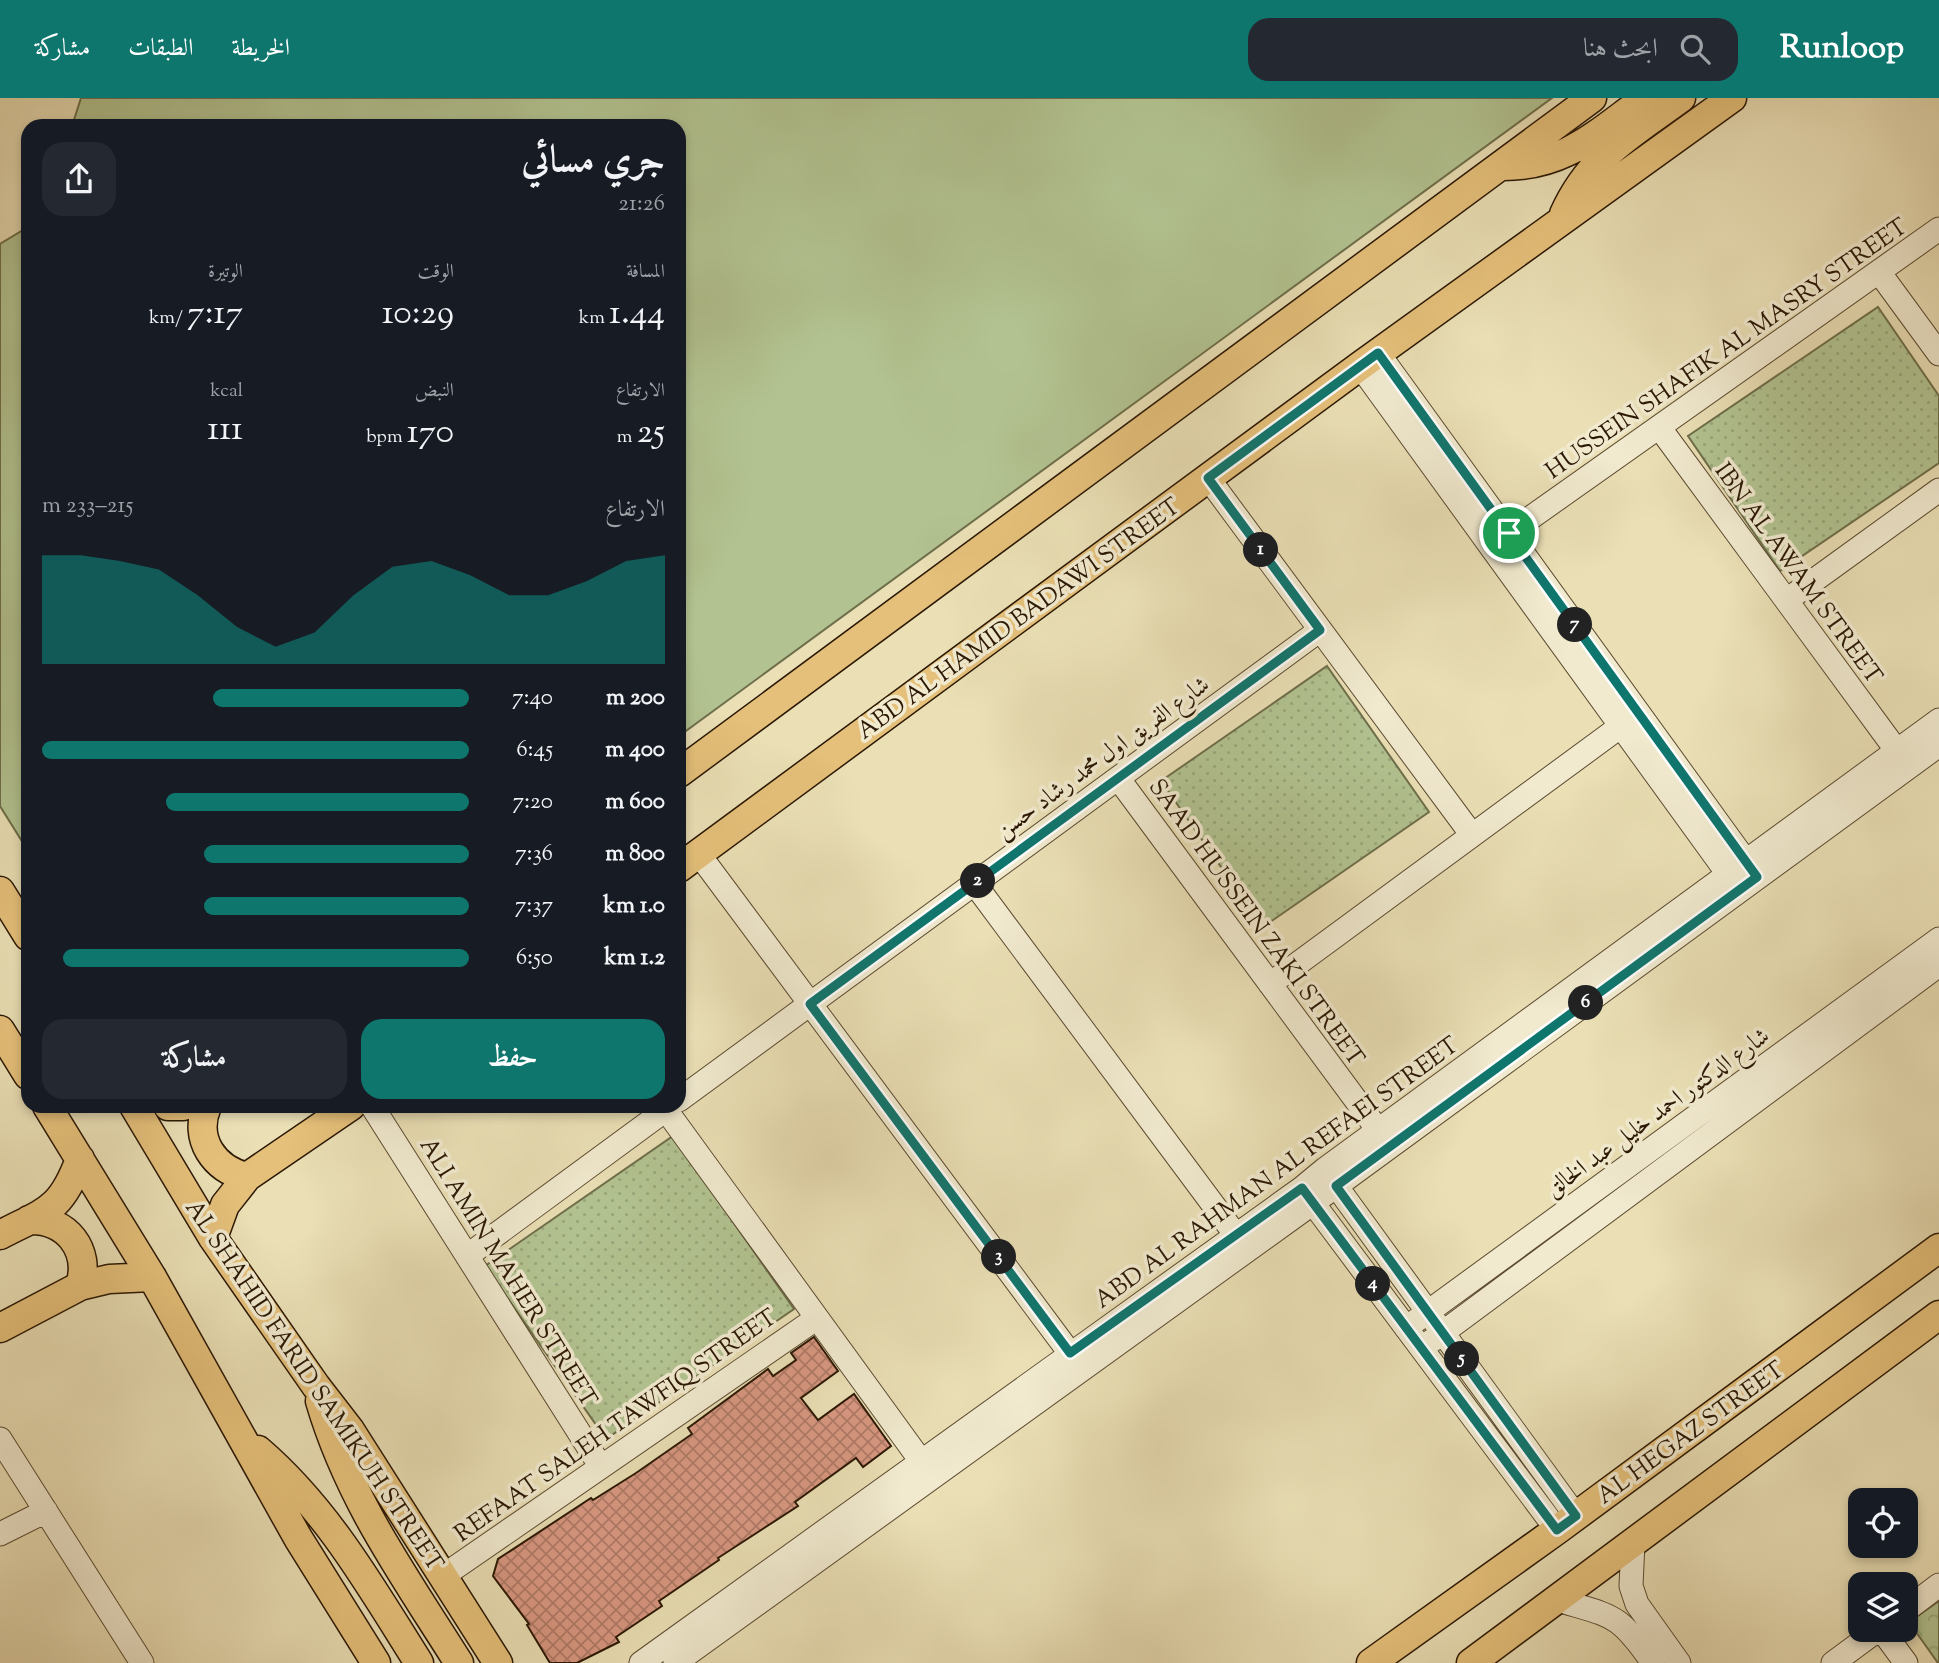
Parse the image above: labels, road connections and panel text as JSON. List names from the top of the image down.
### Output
{
  "streets": {
    "main road": ["ABD AL HAMID BADAWI STREET", "AL SHAHID FARID SAMIKUH STREET", "AL HEGAZ STREET"],
    "street": [
      "HUSSEIN SHAFIK AL MASRY STREET",
      "IBN AL AWAM STREET",
      "شارع الفريق اول محمد رشاد حسن",
      "SAAD HUSSEIN ZAKI STREET",
      "شارع الدكتور احمد خليل عبد الخالق",
      "ABD AL RAHMAN AL REFAEI STREET",
      "ALI AMIN MAHER STREET",
      "REFAAT SALEH TAWFIQ STREET"
    ]
  },
  "crossings": [
    ["HUSSEIN SHAFIK AL MASRY STREET", "IBN AL AWAM STREET"],
    ["IBN AL AWAM STREET", "ABD AL RAHMAN AL REFAEI STREET"],
    ["شارع الفريق اول محمد رشاد حسن", "SAAD HUSSEIN ZAKI STREET"],
    ["شارع الفريق اول محمد رشاد حسن", "ALI AMIN MAHER STREET"],
    ["SAAD HUSSEIN ZAKI STREET", "ABD AL RAHMAN AL REFAEI STREET"],
    ["ALI AMIN MAHER STREET", "REFAAT SALEH TAWFIQ STREET"],
    ["AL SHAHID FARID SAMIKUH STREET", "REFAAT SALEH TAWFIQ STREET"]
  ],
  "page": {
    "header": "Runloop",
    "search": "ابحث هنا",
    "nav": ["الخريطة", "الطبقات", "مشاركة"],
    "heading": ["جري مسائي", "21:26"],
    "stats": [
      ["المسافة", "1.44 km"],
      ["الوقت", "10:29"],
      ["الوتيرة", "7:17 /km"],
      ["الارتفاع", "25 m"],
      ["النبض", "170 bpm"],
      ["kcal", "111"]
    ],
    "chart": ["الارتفاع", "215–233 m"],
    "pins": [
      "1",
      "7",
      "2",
      "6",
      "3",
      "4",
      "5"
    ],
    "list": [
      {
        "name": "200 m",
        "note": "7:40"
      },
      {
        "name": "400 m",
        "note": "6:45"
      },
      {
        "name": "600 m",
        "note": "7:20"
      },
      {
        "name": "800 m",
        "note": "7:36"
      },
      {
        "name": "1.0 km",
        "note": "7:37"
      },
      {
        "name": "1.2 km",
        "note": "6:50"
      }
    ],
    "buttons": ["حفظ", "مشاركة"]
  }
}
